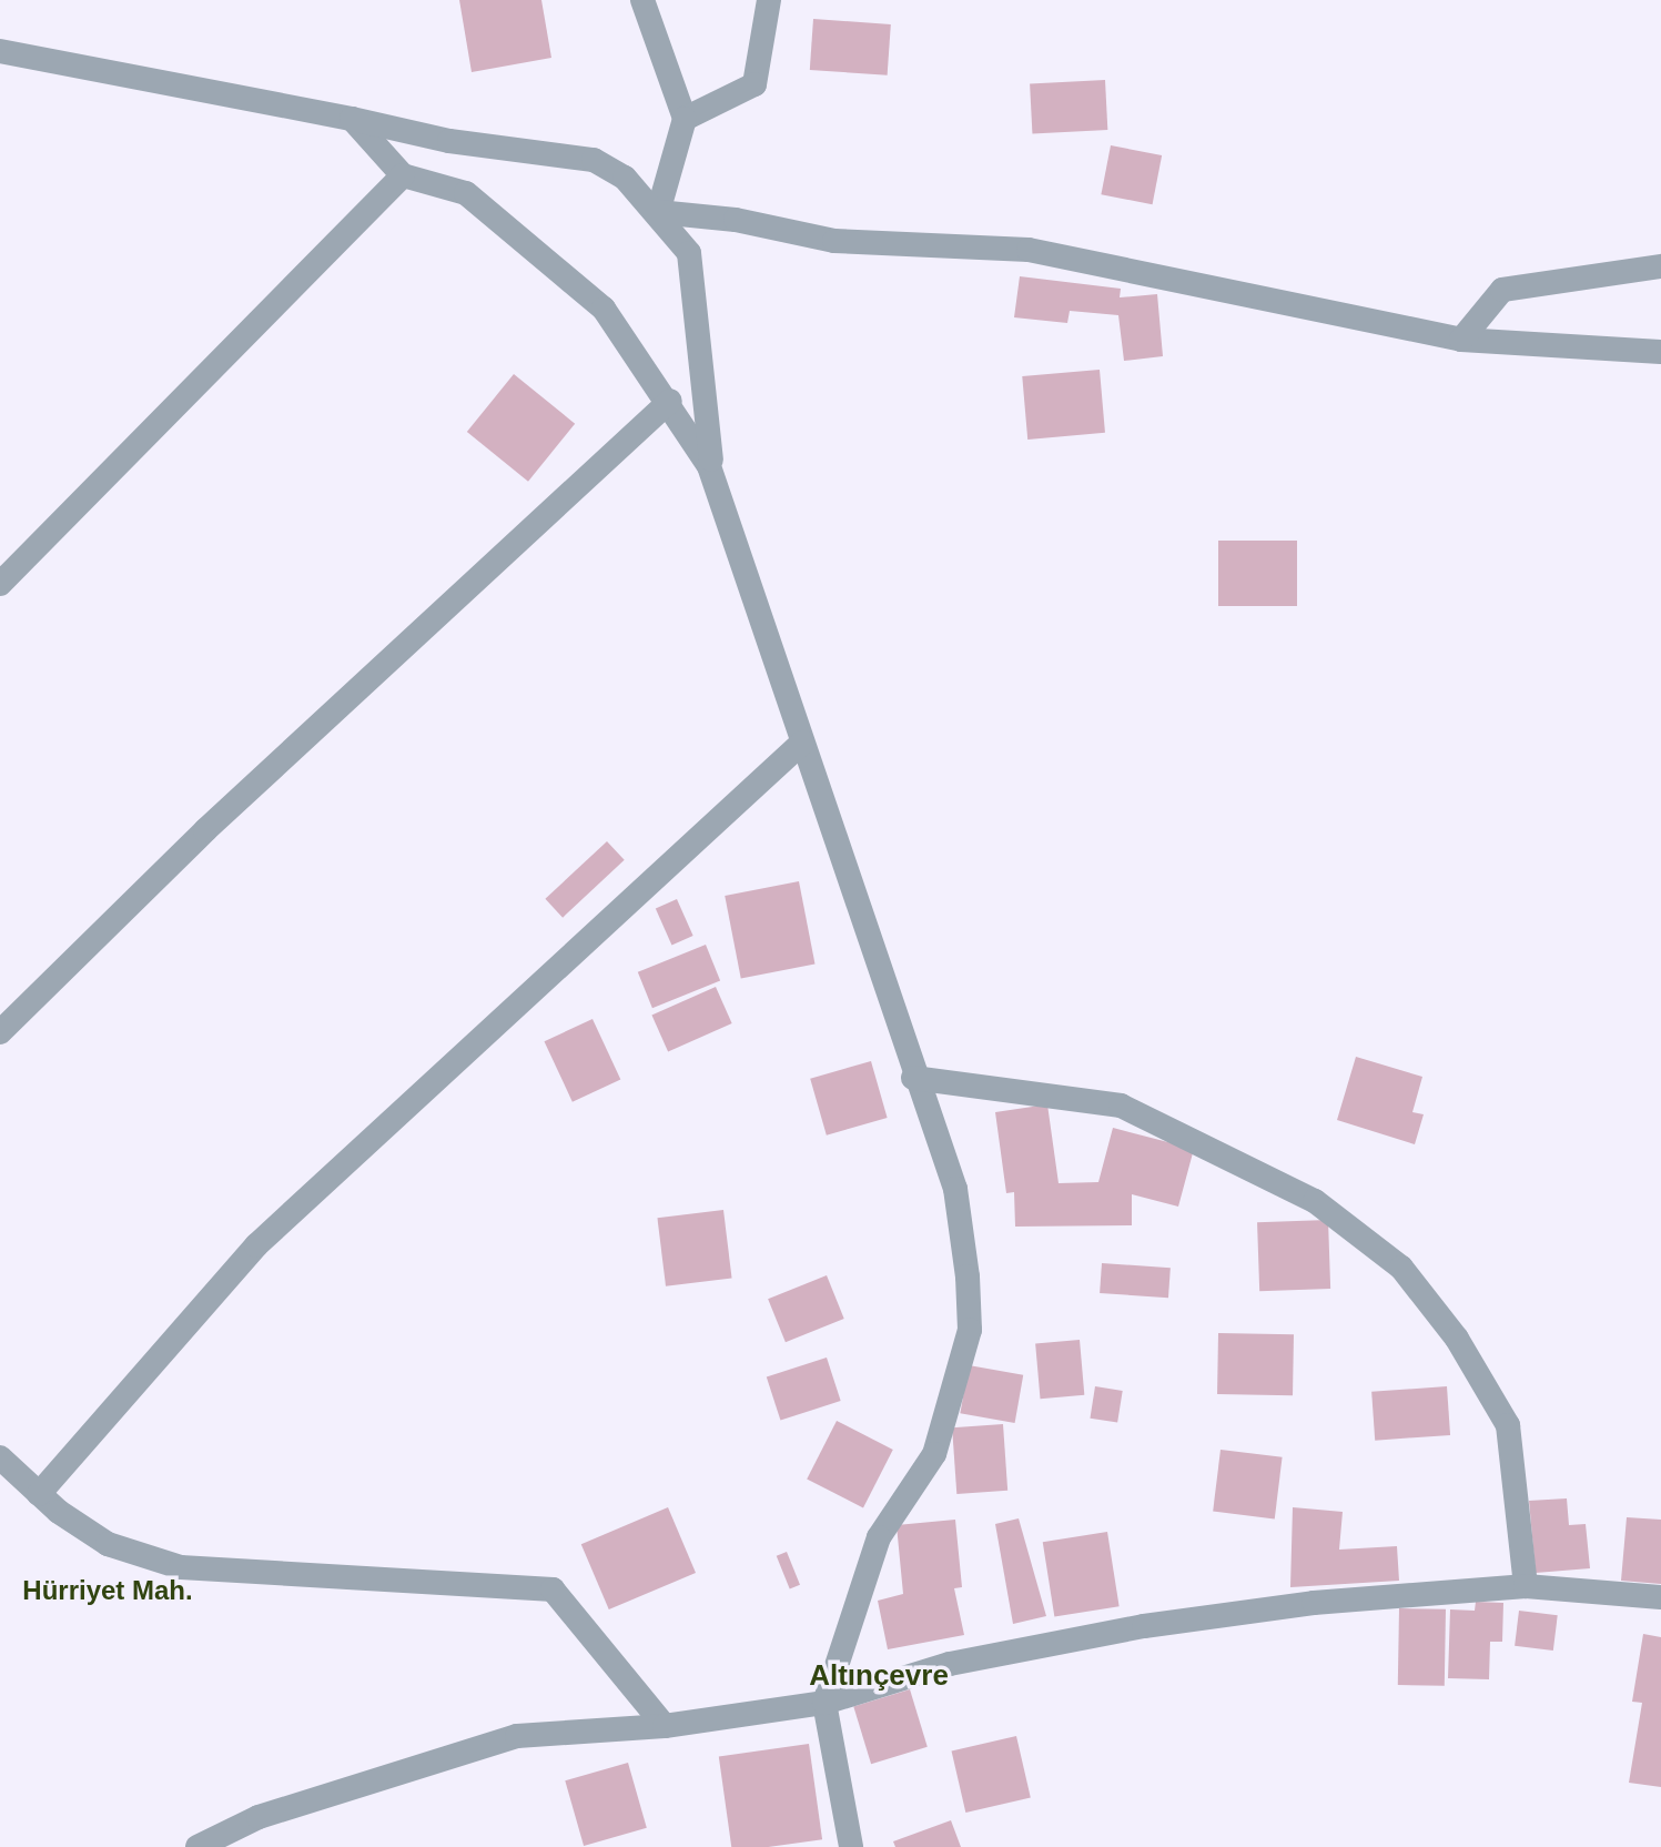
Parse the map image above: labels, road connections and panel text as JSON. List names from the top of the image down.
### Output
{
  "districts": ["Hürriyet Mah.", "Altınçevre"]
}
